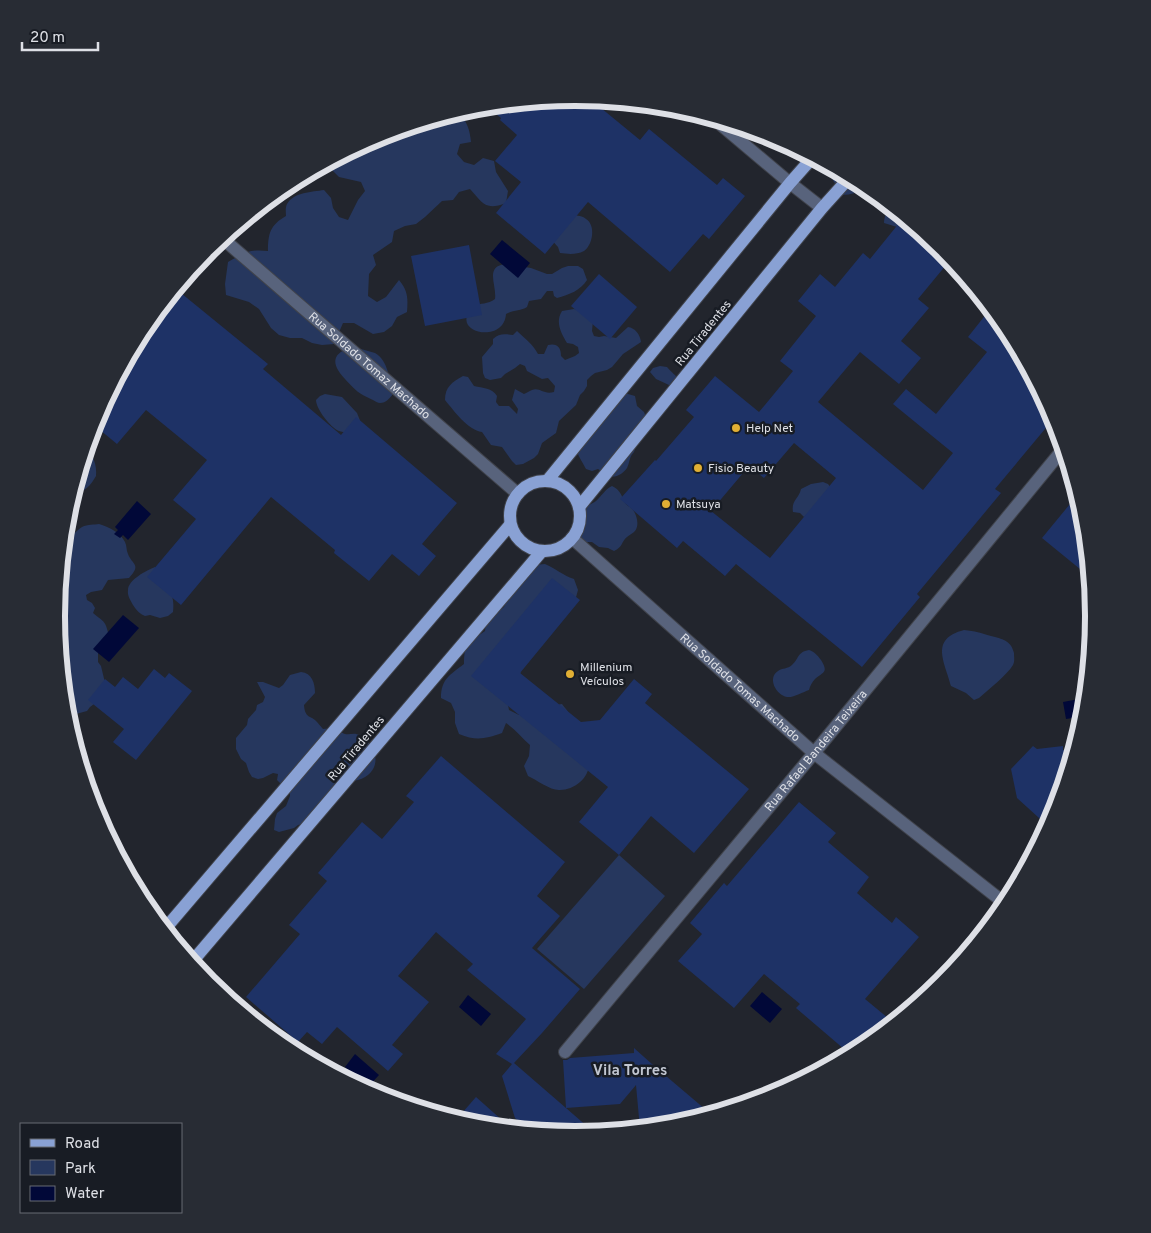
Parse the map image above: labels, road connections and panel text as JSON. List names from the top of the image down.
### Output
{
  "streets": {
    "main road": ["Rua Tiradentes"],
    "street": ["Rua Soldado Tomaz Machado", "Rua Soldado Tomas Machado", "Rua Rafael Bandeira Teixeira"]
  },
  "crossings": [
    ["Rua Tiradentes", "Rua Soldado Tomaz Machado"],
    ["Rua Tiradentes", "Rua Soldado Tomas Machado"],
    ["Rua Soldado Tomaz Machado", "Rua Soldado Tomas Machado"],
    ["Rua Soldado Tomas Machado", "Rua Rafael Bandeira Teixeira"]
  ],
  "districts": ["Vila Torres"],
  "places": [
    "Help Net",
    "Fisio Beauty",
    "Matsuya",
    "Millenium Veículos"
  ],
  "legend": ["Road", "Park", "Water"],
  "scale_bar": "20 m"
}
